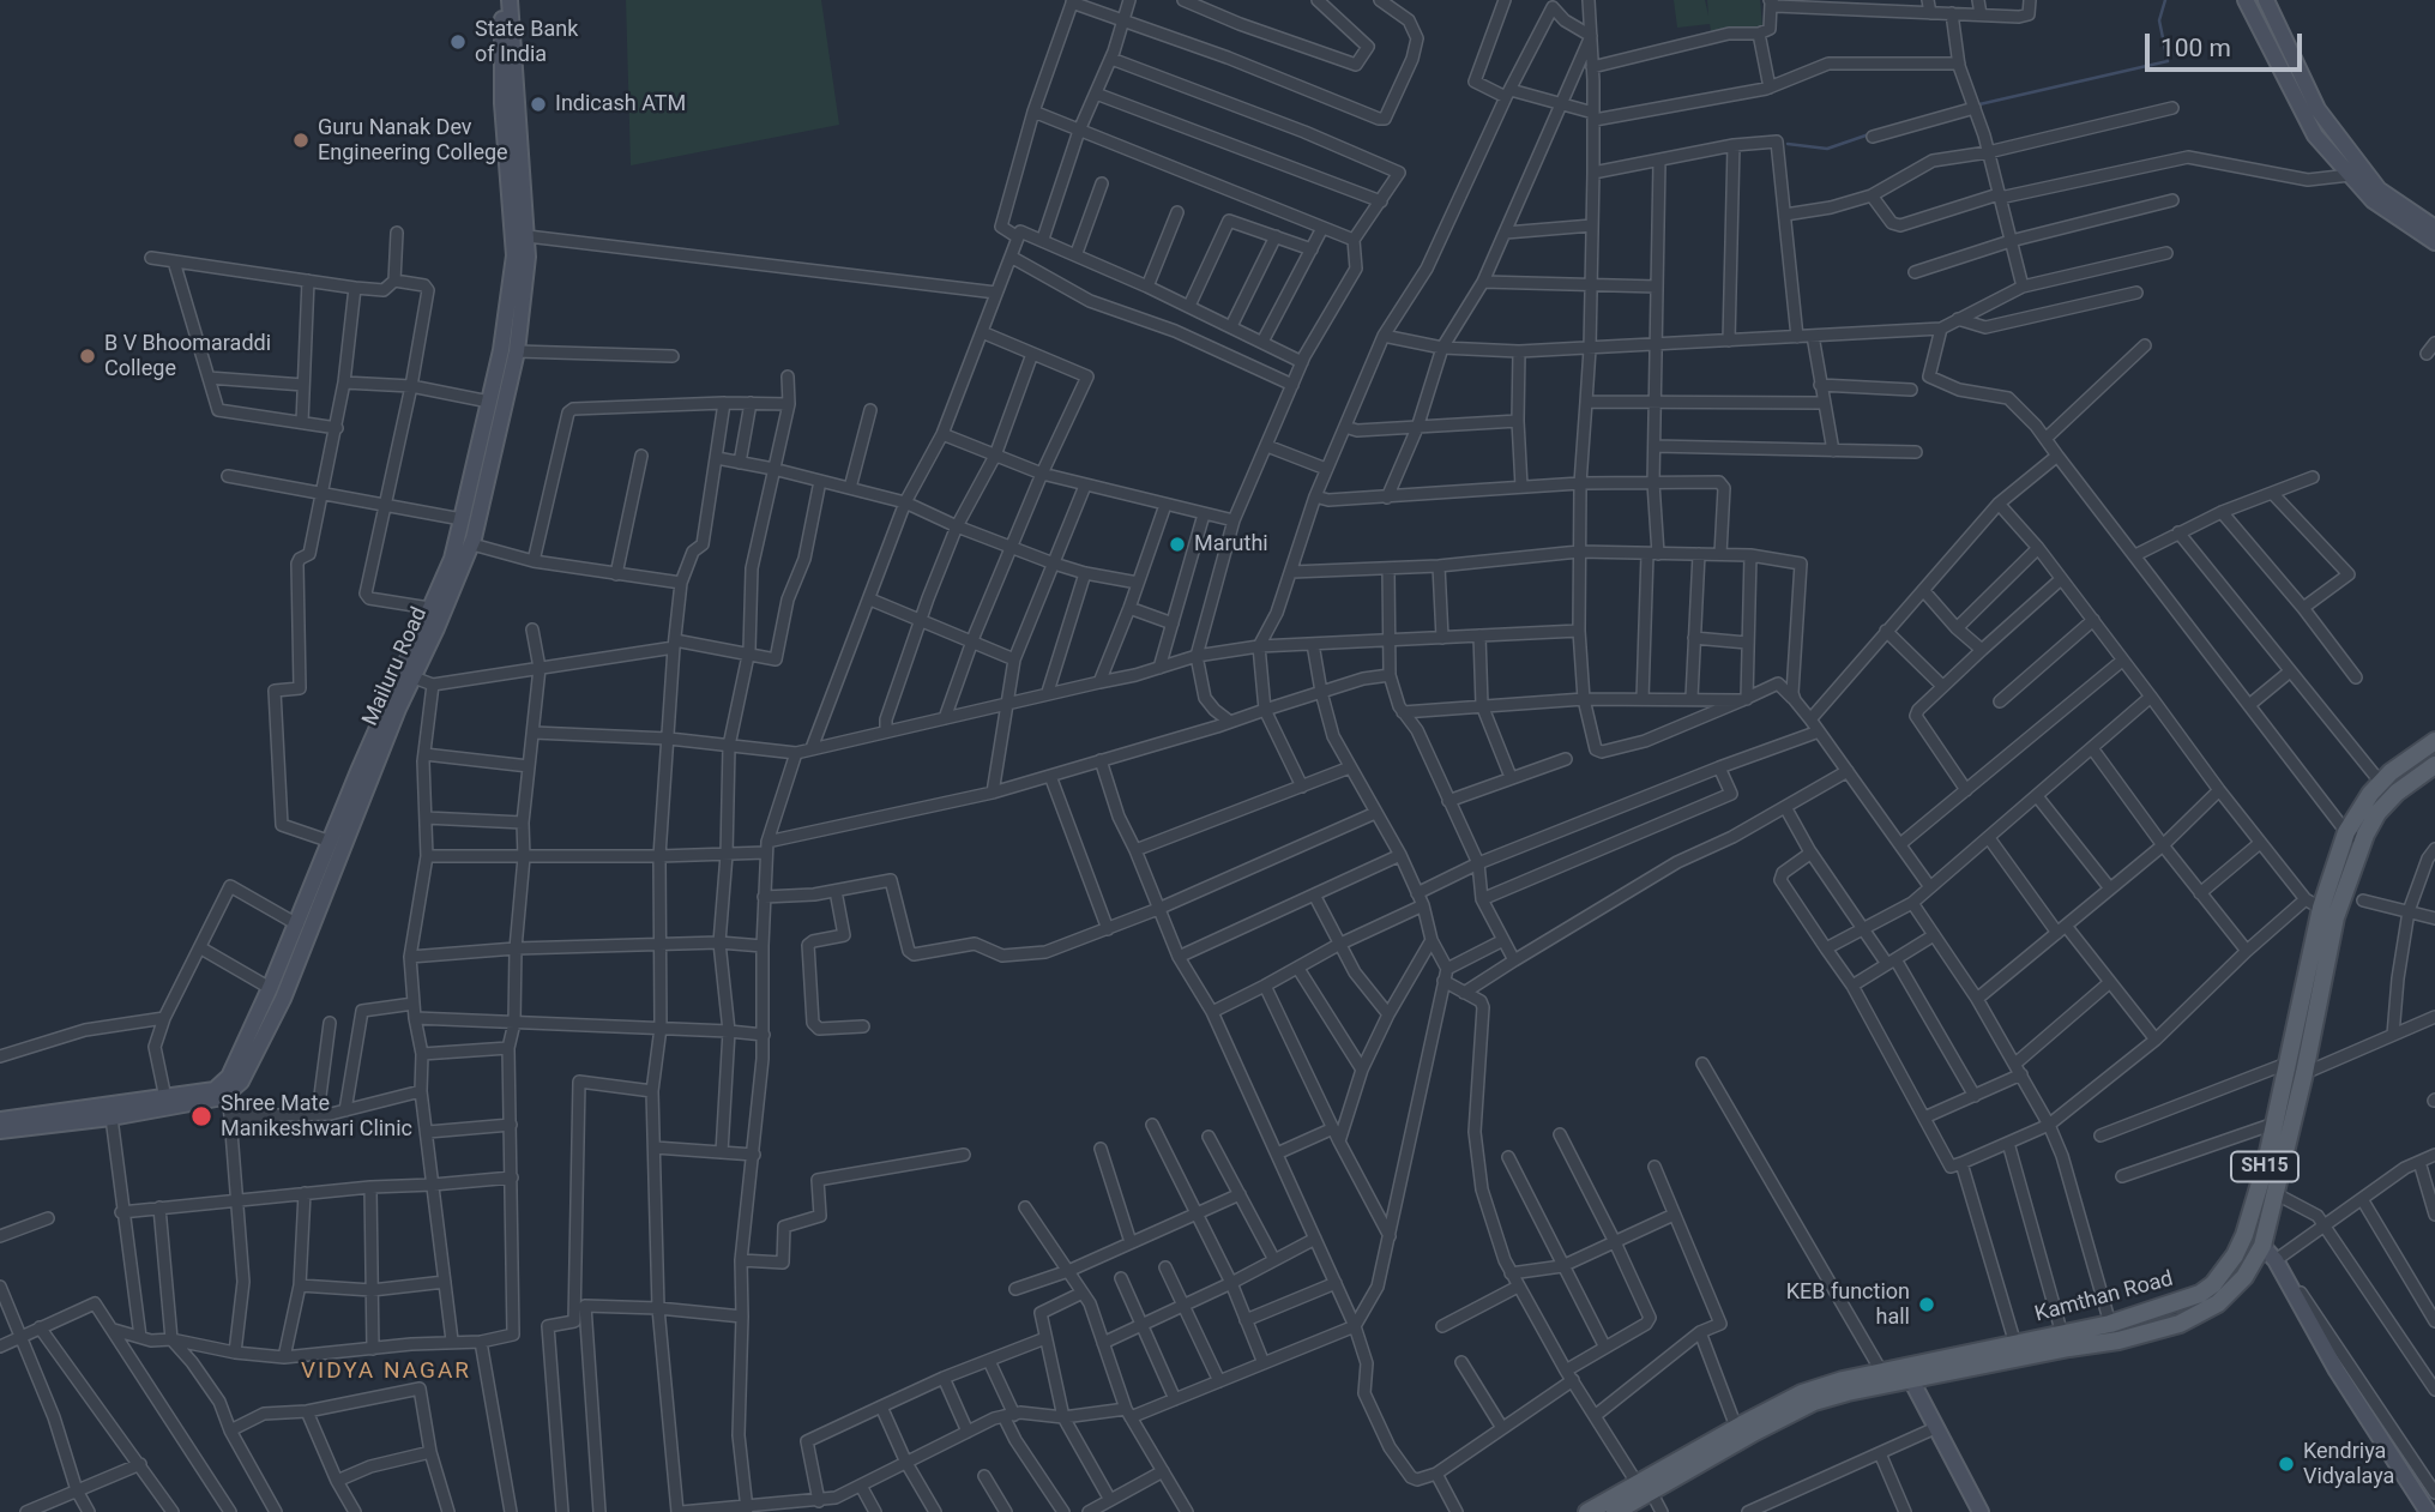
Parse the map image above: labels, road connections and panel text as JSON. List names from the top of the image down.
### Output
{
  "streets": {
    "main road": ["SH15", "Kamthan Road"],
    "street": ["Mailuru Road"]
  },
  "districts": ["VIDYA NAGAR"],
  "places": [
    "State Bank of India",
    "Indicash ATM",
    "Guru Nanak Dev Engineering College",
    "B V Bhoomaraddi College",
    "Maruthi",
    "Shree Mate Manikeshwari Clinic",
    "KEB function hall",
    "Kendriya Vidyalaya"
  ],
  "scale_bar": "100 m"
}
